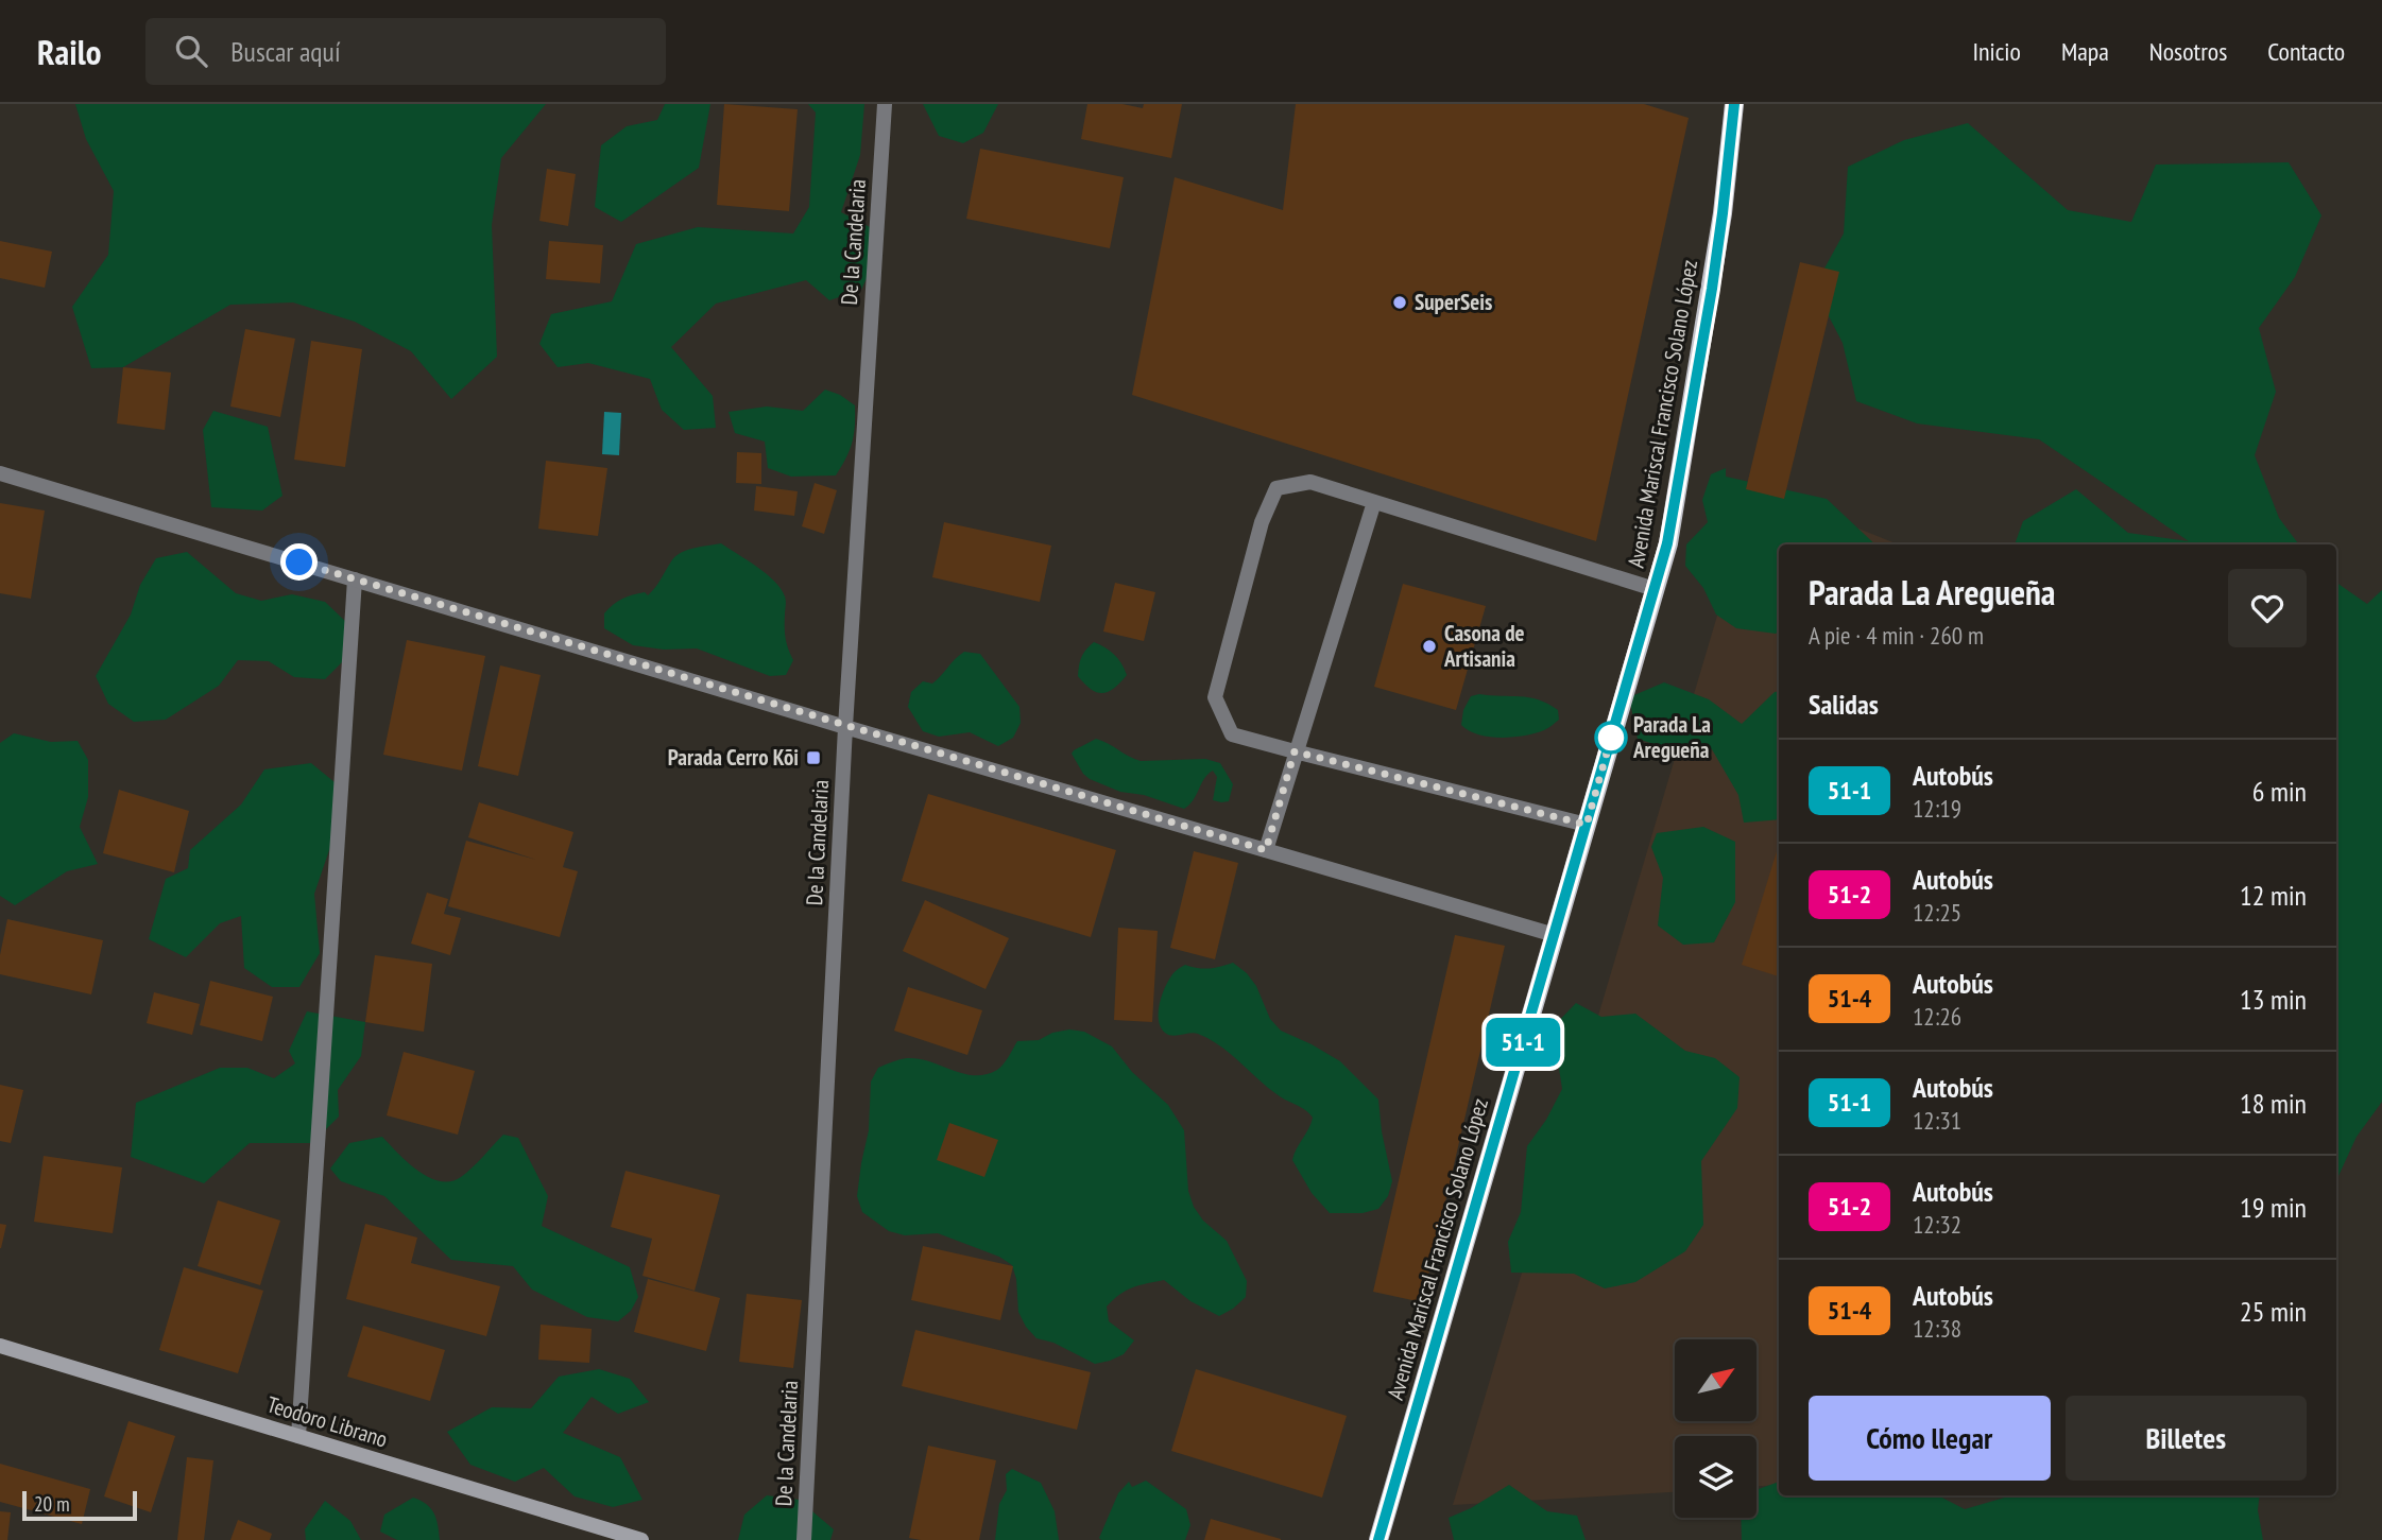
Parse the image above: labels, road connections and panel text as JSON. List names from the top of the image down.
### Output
{
  "streets": {
    "main road": ["Avenida Mariscal Francisco Solano López", "Teodoro Librano"],
    "street": ["De la Candelaria"]
  },
  "places": {
    "other": ["SuperSeis", "Casona de Artisania", "Parada La Aregueña"],
    "transit": ["Parada Cerro Kõi"]
  },
  "lines": ["bus line 51-1"],
  "scale_bar": "20 m",
  "north": "top right",
  "page": {
    "header": "Railo",
    "search": "Buscar aquí",
    "nav": [
      "Inicio",
      "Mapa",
      "Nosotros",
      "Contacto"
    ],
    "on_map": "51-1",
    "heading": [
      ["Parada La Aregueña", "A pie · 4 min · 260 m"],
      "Salidas"
    ],
    "list": [
      {
        "mark": "51-1",
        "name": "Autobús",
        "note": "12:19",
        "value": "6 min"
      },
      {
        "mark": "51-2",
        "name": "Autobús",
        "note": "12:25",
        "value": "12 min"
      },
      {
        "mark": "51-4",
        "name": "Autobús",
        "note": "12:26",
        "value": "13 min"
      },
      {
        "mark": "51-1",
        "name": "Autobús",
        "note": "12:31",
        "value": "18 min"
      },
      {
        "mark": "51-2",
        "name": "Autobús",
        "note": "12:32",
        "value": "19 min"
      },
      {
        "mark": "51-4",
        "name": "Autobús",
        "note": "12:38",
        "value": "25 min"
      }
    ],
    "buttons": ["Cómo llegar", "Billetes"],
    "scale": "20 m"
  }
}
